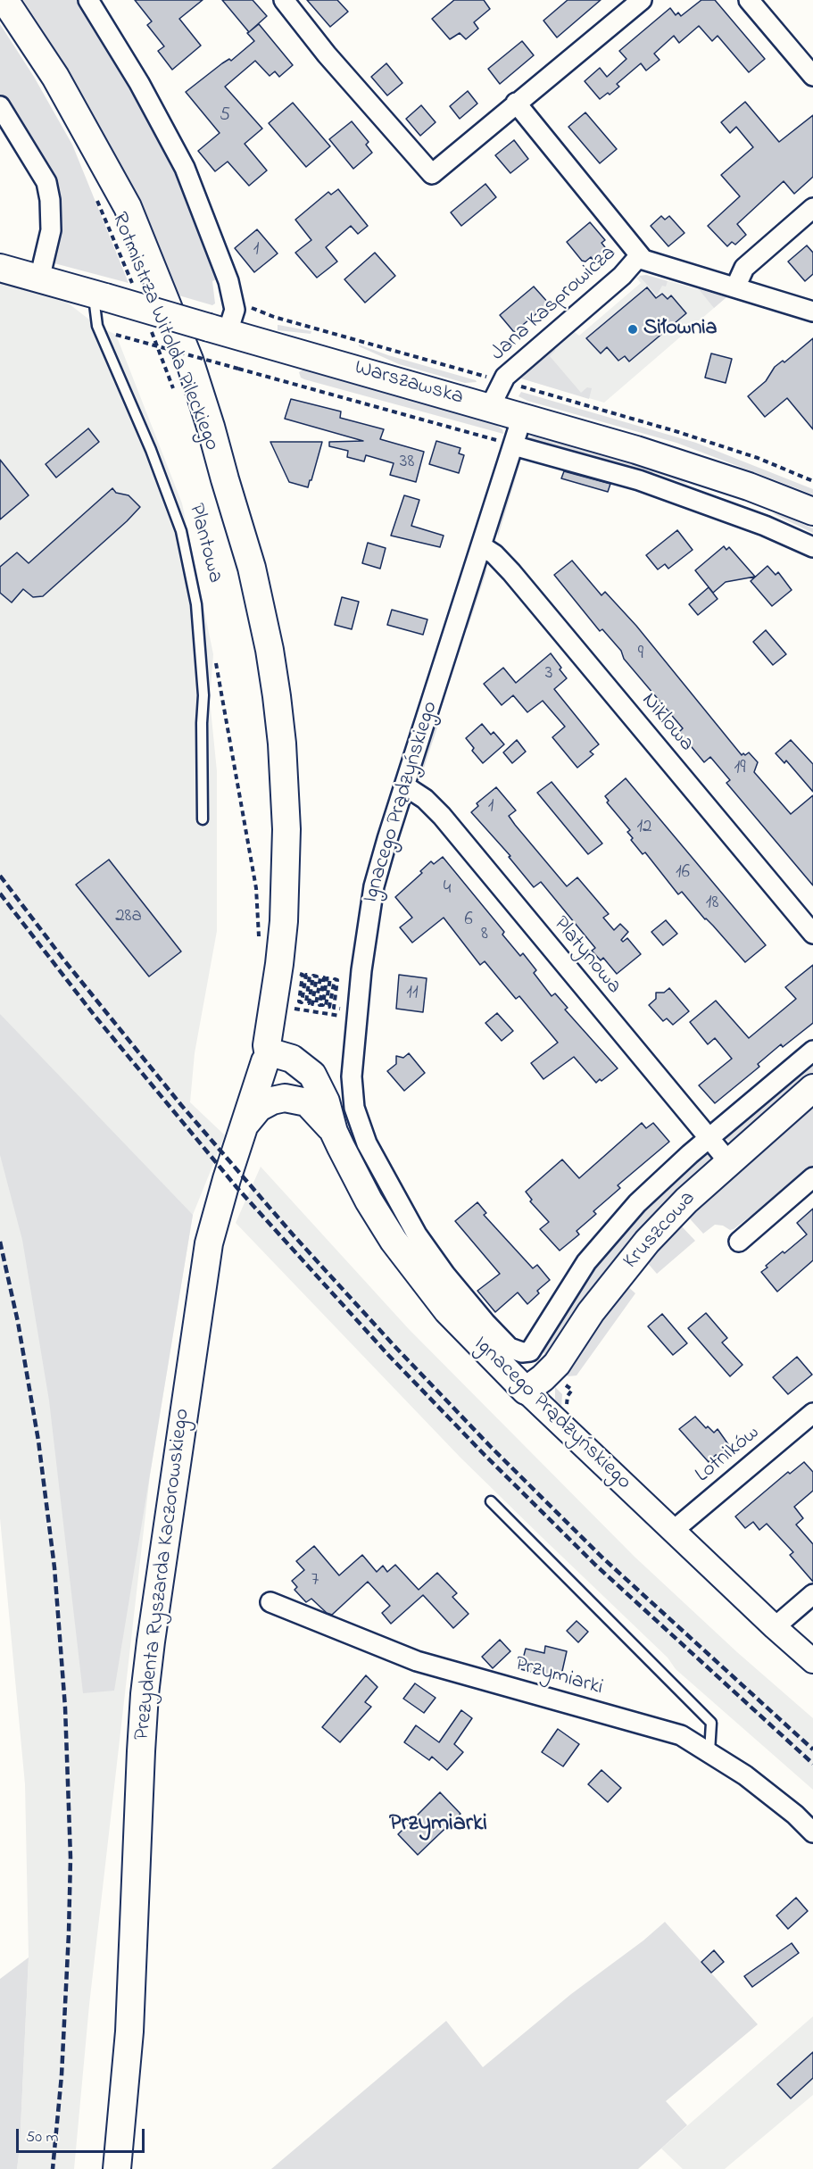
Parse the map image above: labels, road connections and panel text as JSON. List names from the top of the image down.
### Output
{
  "streets": {
    "main road": [
      "Rotmistrza Witolda Pileckiego",
      "Warszawska",
      "Ignacego Prądzyńskiego",
      "Kruszcowa",
      "Prezydenta Ryszarda Kaczorowskiego"
    ],
    "street": [
      "Jana Kasprowicza",
      "Niklowa",
      "Platynowa",
      "Lotników",
      "Przymiarki"
    ],
    "lane": ["Plantowa"]
  },
  "crossings": [
    ["Jana Kasprowicza", "Warszawska"],
    ["Rotmistrza Witolda Pileckiego", "Ignacego Prądzyńskiego"],
    ["Rotmistrza Witolda Pileckiego", "Prezydenta Ryszarda Kaczorowskiego"],
    ["Warszawska", "Plantowa"],
    ["Warszawska", "Ignacego Prądzyńskiego"],
    ["Niklowa", "Ignacego Prądzyńskiego"],
    ["Ignacego Prądzyńskiego", "Platynowa"],
    ["Ignacego Prądzyńskiego", "Kruszcowa"],
    ["Ignacego Prądzyńskiego", "Lotników"],
    ["Ignacego Prądzyńskiego", "Prezydenta Ryszarda Kaczorowskiego"],
    ["Platynowa", "Kruszcowa"]
  ],
  "districts": ["Przymiarki"],
  "places": ["Siłownia"],
  "house_numbers": [
    "5",
    "1",
    "38",
    "9",
    "3",
    "19",
    "1",
    "12",
    "16",
    "4",
    "18",
    "28a",
    "6",
    "8",
    "11",
    "7"
  ],
  "scale_bar": "50 m"
}
